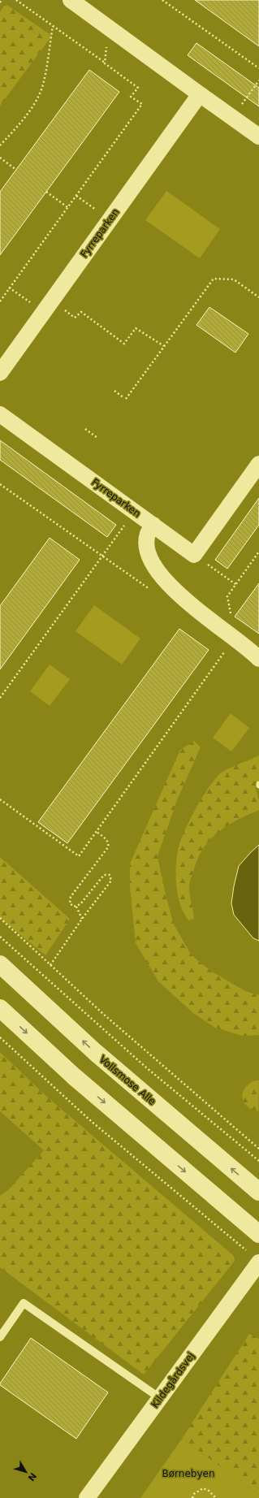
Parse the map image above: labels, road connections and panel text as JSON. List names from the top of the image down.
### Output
{
  "streets": {
    "street": ["Fyrreparken", "Vollsmose Alle", "Kildegårdsvej"]
  },
  "parks": ["Børnebyen"],
  "north": "bottom right"
}
